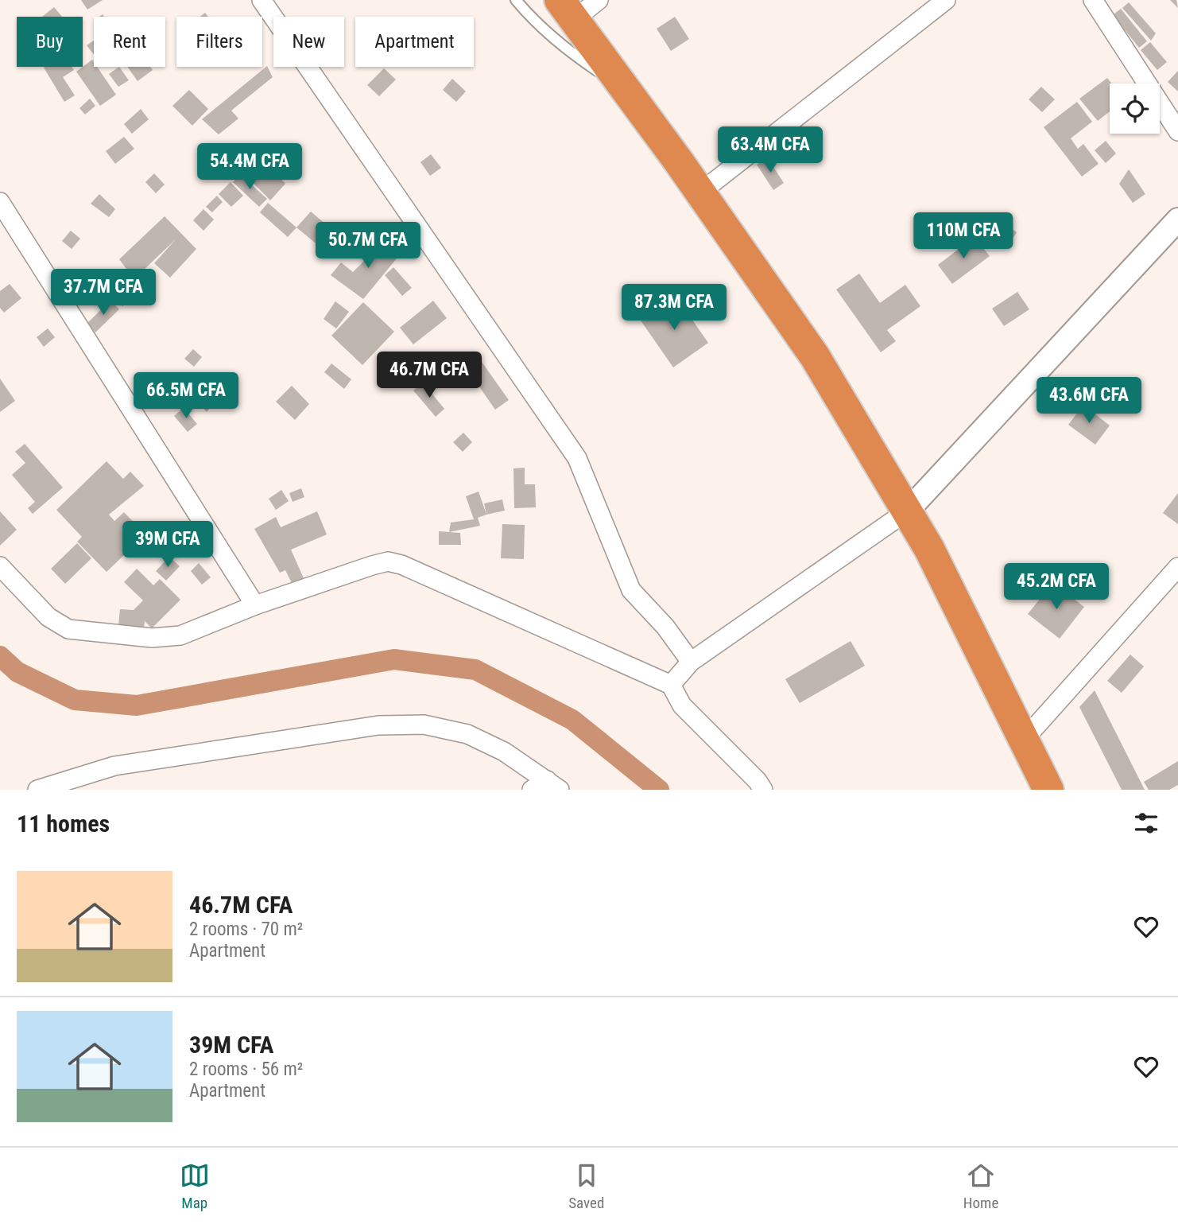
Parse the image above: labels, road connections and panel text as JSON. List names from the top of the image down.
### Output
{
  "page": {
    "chip": [
      "Buy",
      "Rent",
      "Filters",
      "New",
      "Apartment"
    ],
    "price": [
      "63.4M CFA",
      "54.4M CFA",
      "110M CFA",
      "50.7M CFA",
      "37.7M CFA",
      "87.3M CFA",
      "46.7M CFA",
      "66.5M CFA",
      "43.6M CFA",
      "39M CFA",
      "45.2M CFA"
    ],
    "heading": "11 homes",
    "list": [
      {
        "name": "46.7M CFA",
        "note": "2 rooms · 70 m² · Apartment"
      },
      {
        "name": "39M CFA",
        "note": "2 rooms · 56 m² · Apartment"
      }
    ],
    "tabs": ["Map", "Saved", "Home"]
  }
}
